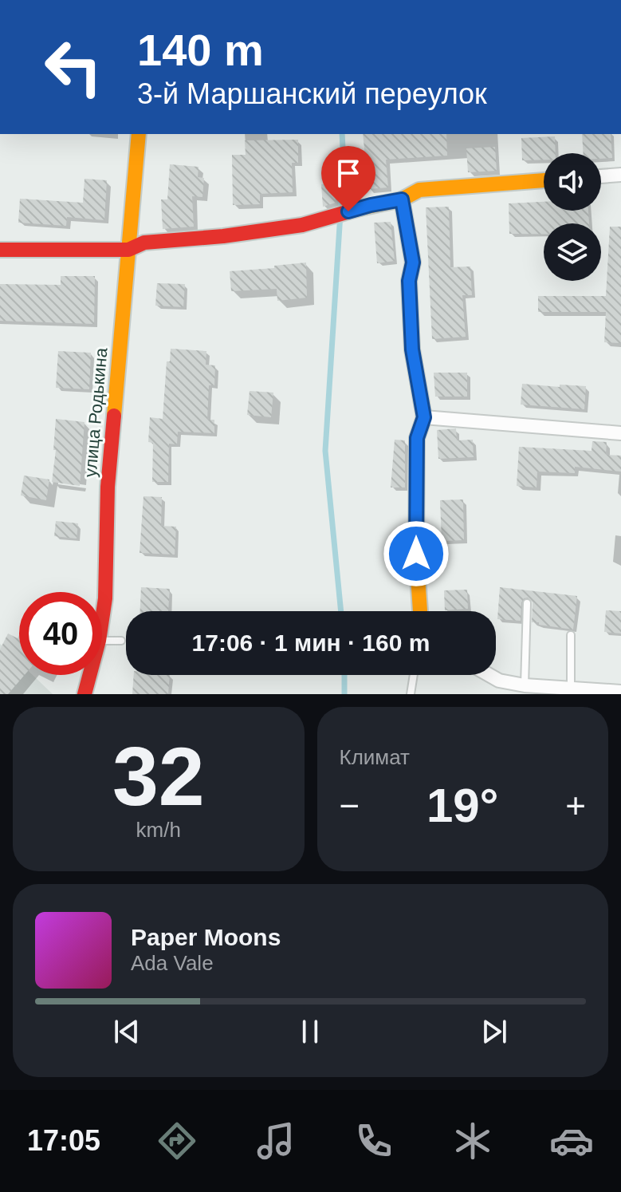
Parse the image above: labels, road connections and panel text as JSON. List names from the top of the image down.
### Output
{
  "streets": {
    "street": ["улица Родькина"]
  },
  "page": {
    "turn": ["140 m", "3-й Маршанский переулок"],
    "limit": "40",
    "trip": "17:06 · 1 мин · 160 m",
    "tile": [
      ["32", "km/h"],
      "Климат"
    ],
    "heat": ["−", "19°", "+"],
    "song": ["Paper Moons", "Ada Vale"],
    "tabs": "17:05"
  }
}
